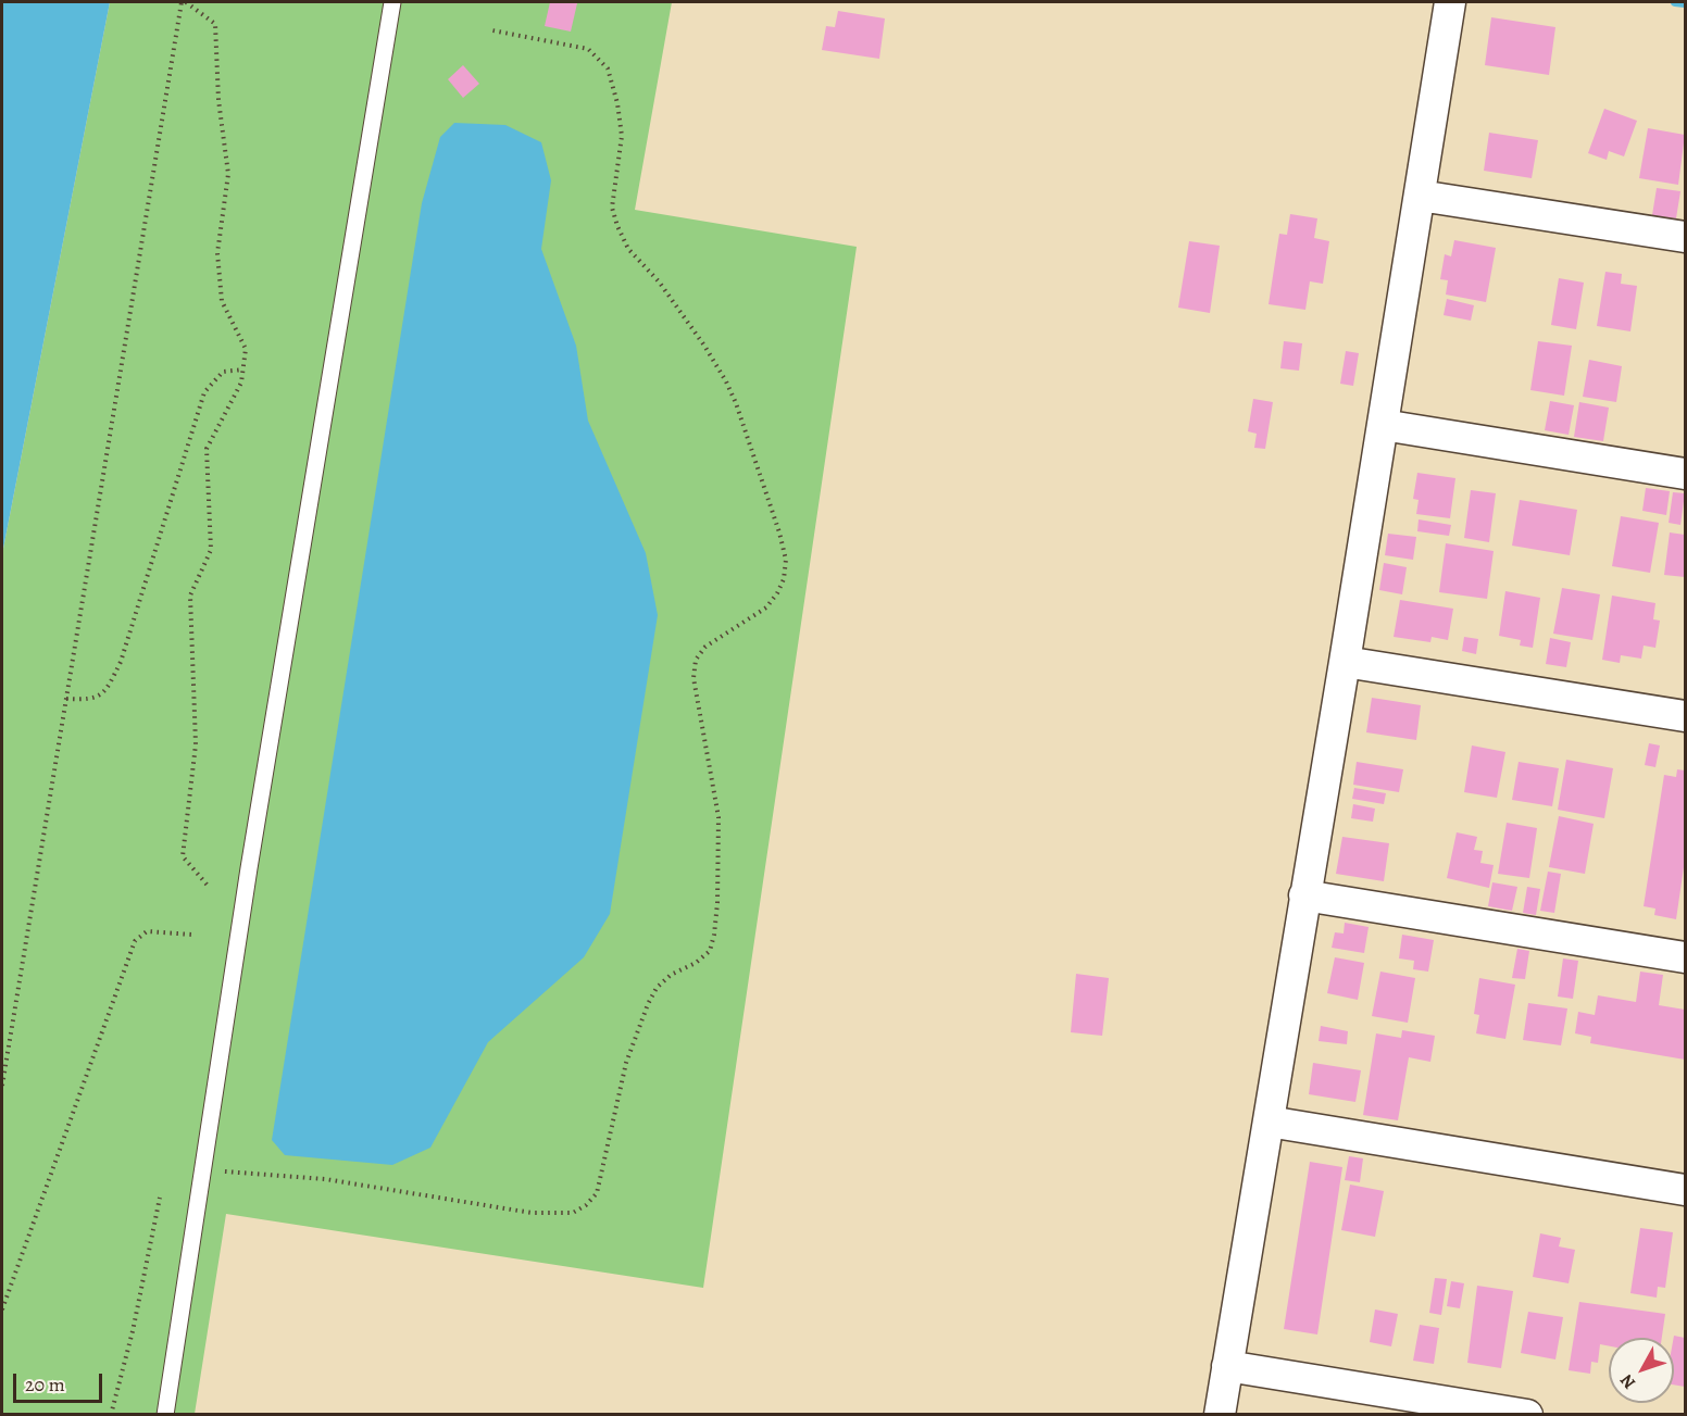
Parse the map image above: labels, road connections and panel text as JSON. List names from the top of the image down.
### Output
{
  "scale_bar": "20 m",
  "north": "bottom left"
}
